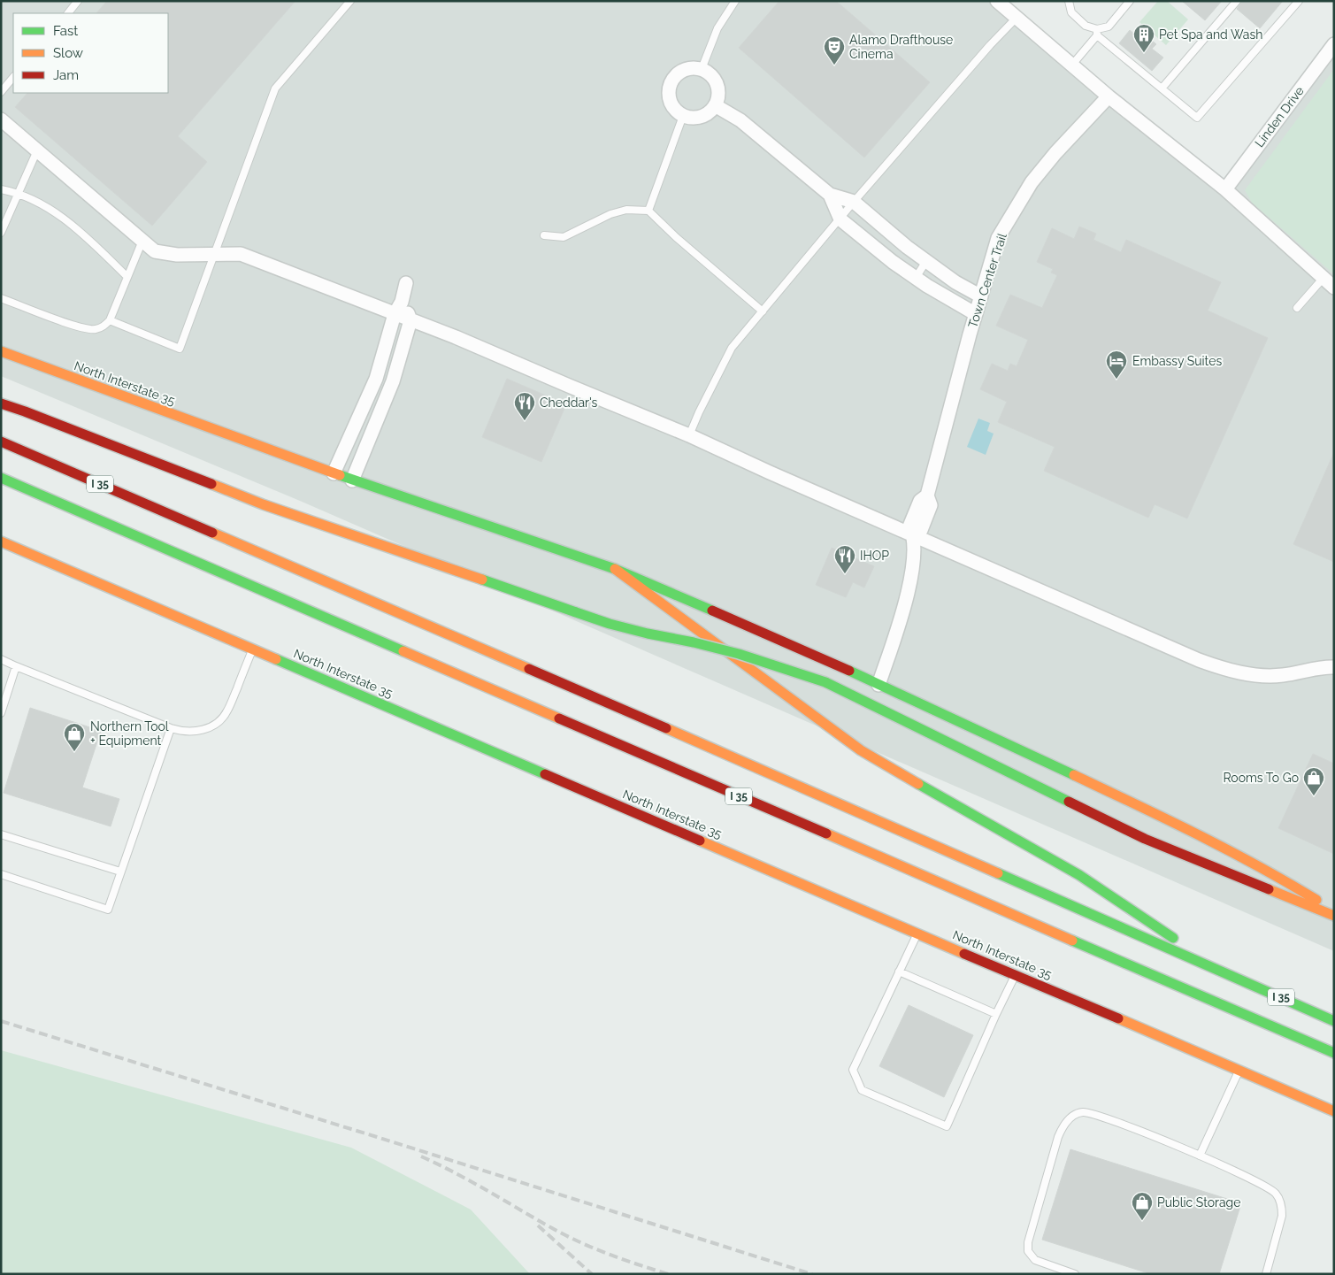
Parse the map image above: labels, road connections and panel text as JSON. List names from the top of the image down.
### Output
{
  "streets": {
    "main road": ["North Interstate 35", "I 35"],
    "street": ["Linden Drive", "Town Center Trail"]
  },
  "crossings": [
    ["Town Center Trail", "North Interstate 35"]
  ],
  "places": {
    "building": ["Pet Spa and Wash"],
    "theatre": ["Alamo Drafthouse Cinema"],
    "hotel": ["Embassy Suites"],
    "restaurant": ["Cheddar's", "IHOP"],
    "shop": ["Northern Tool + Equipment", "Rooms To Go", "Public Storage"]
  },
  "legend": ["Fast", "Slow", "Jam"]
}
